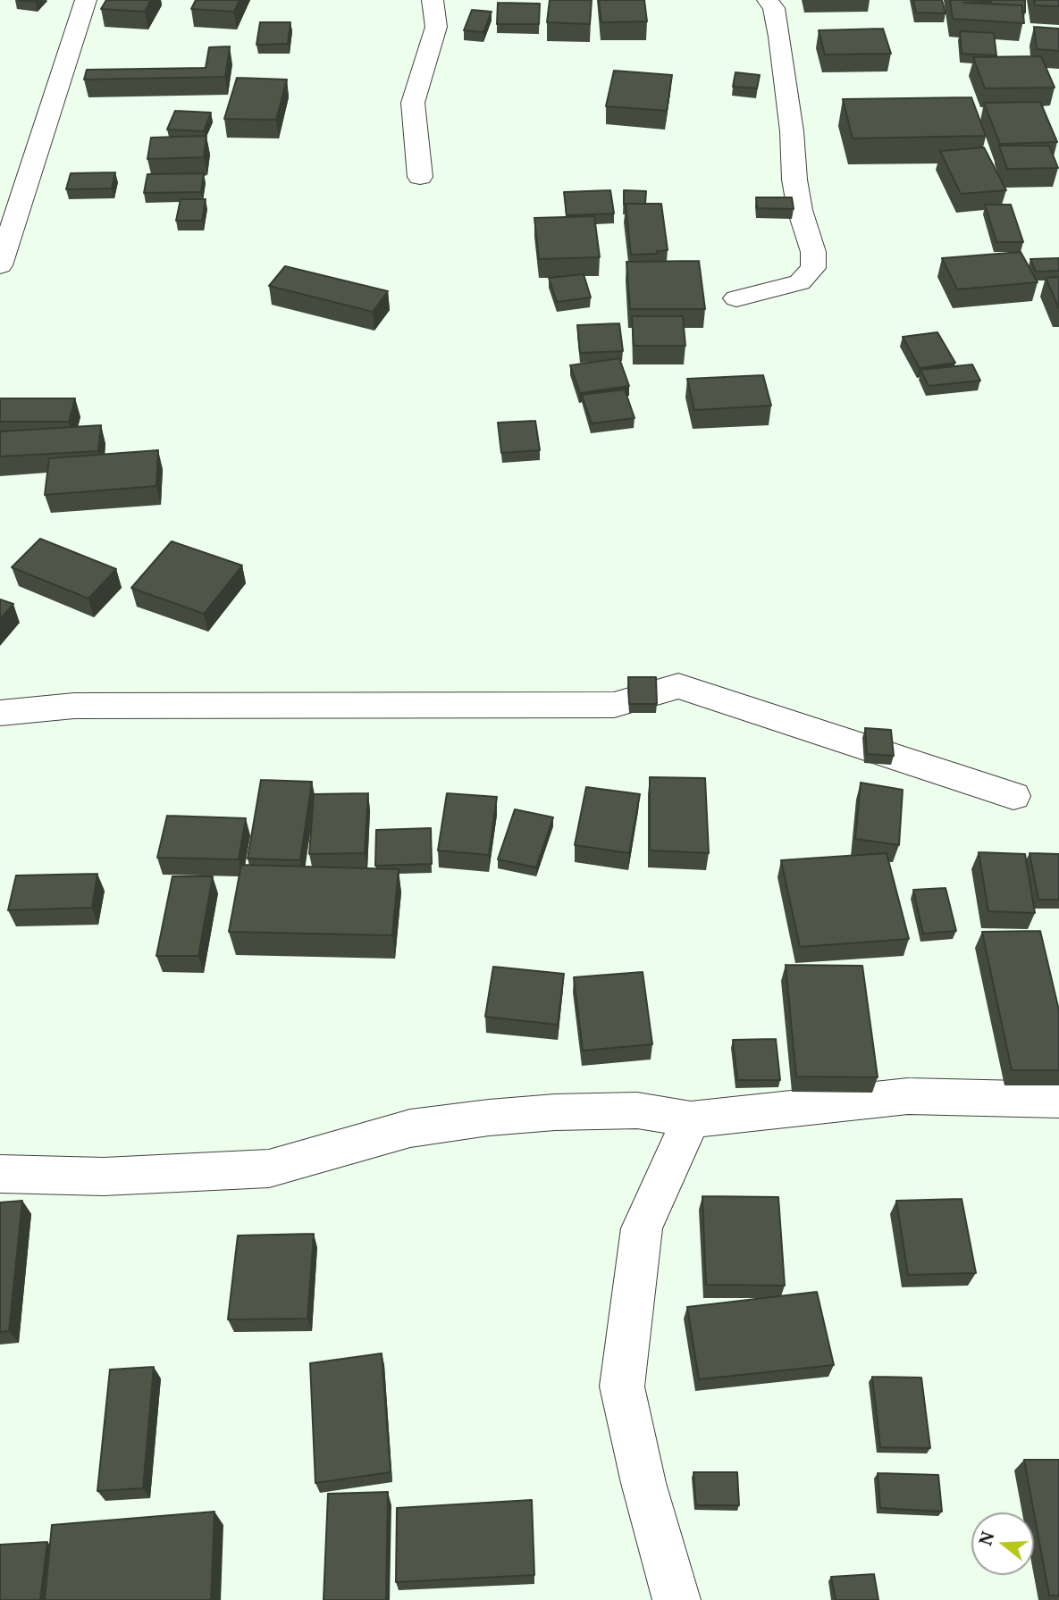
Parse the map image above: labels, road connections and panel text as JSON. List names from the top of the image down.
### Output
{
  "north": "left"
}
